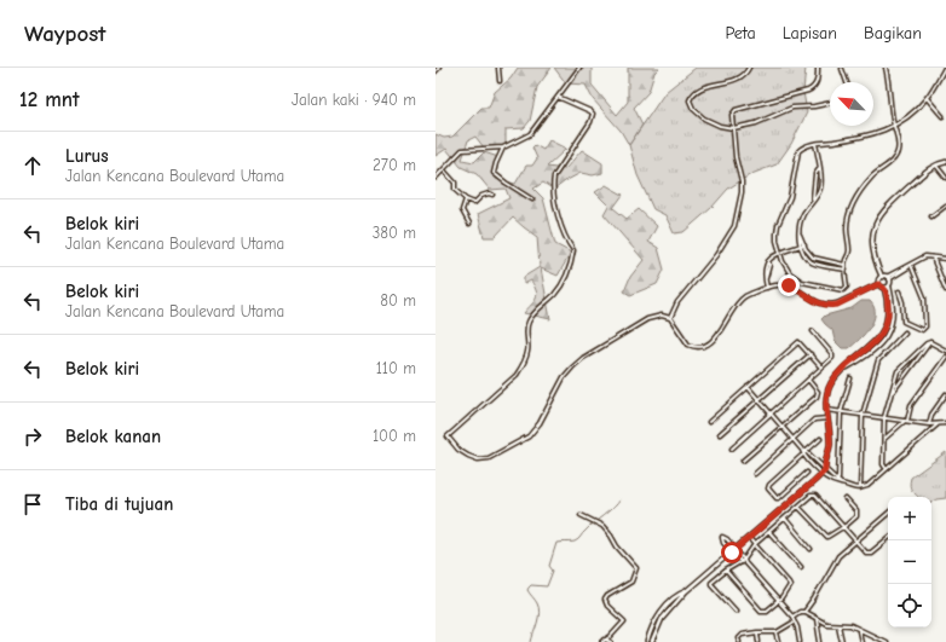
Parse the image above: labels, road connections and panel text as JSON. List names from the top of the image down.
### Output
{
  "north": "top left",
  "page": {
    "header": "Waypost",
    "nav": ["Peta", "Lapisan", "Bagikan"],
    "heading": ["12 mnt", "Jalan kaki · 940 m"],
    "list": [
      ["Lurus", "Jalan Kencana Boulevard Utama", "270 m"],
      ["Belok kiri", "Jalan Kencana Boulevard Utama", "380 m"],
      ["Belok kiri", "Jalan Kencana Boulevard Utama", "80 m"],
      ["Belok kiri", "110 m"],
      ["Belok kanan", "100 m"],
      "Tiba di tujuan"
    ],
    "map_buttons": ["+", "−"]
  }
}
